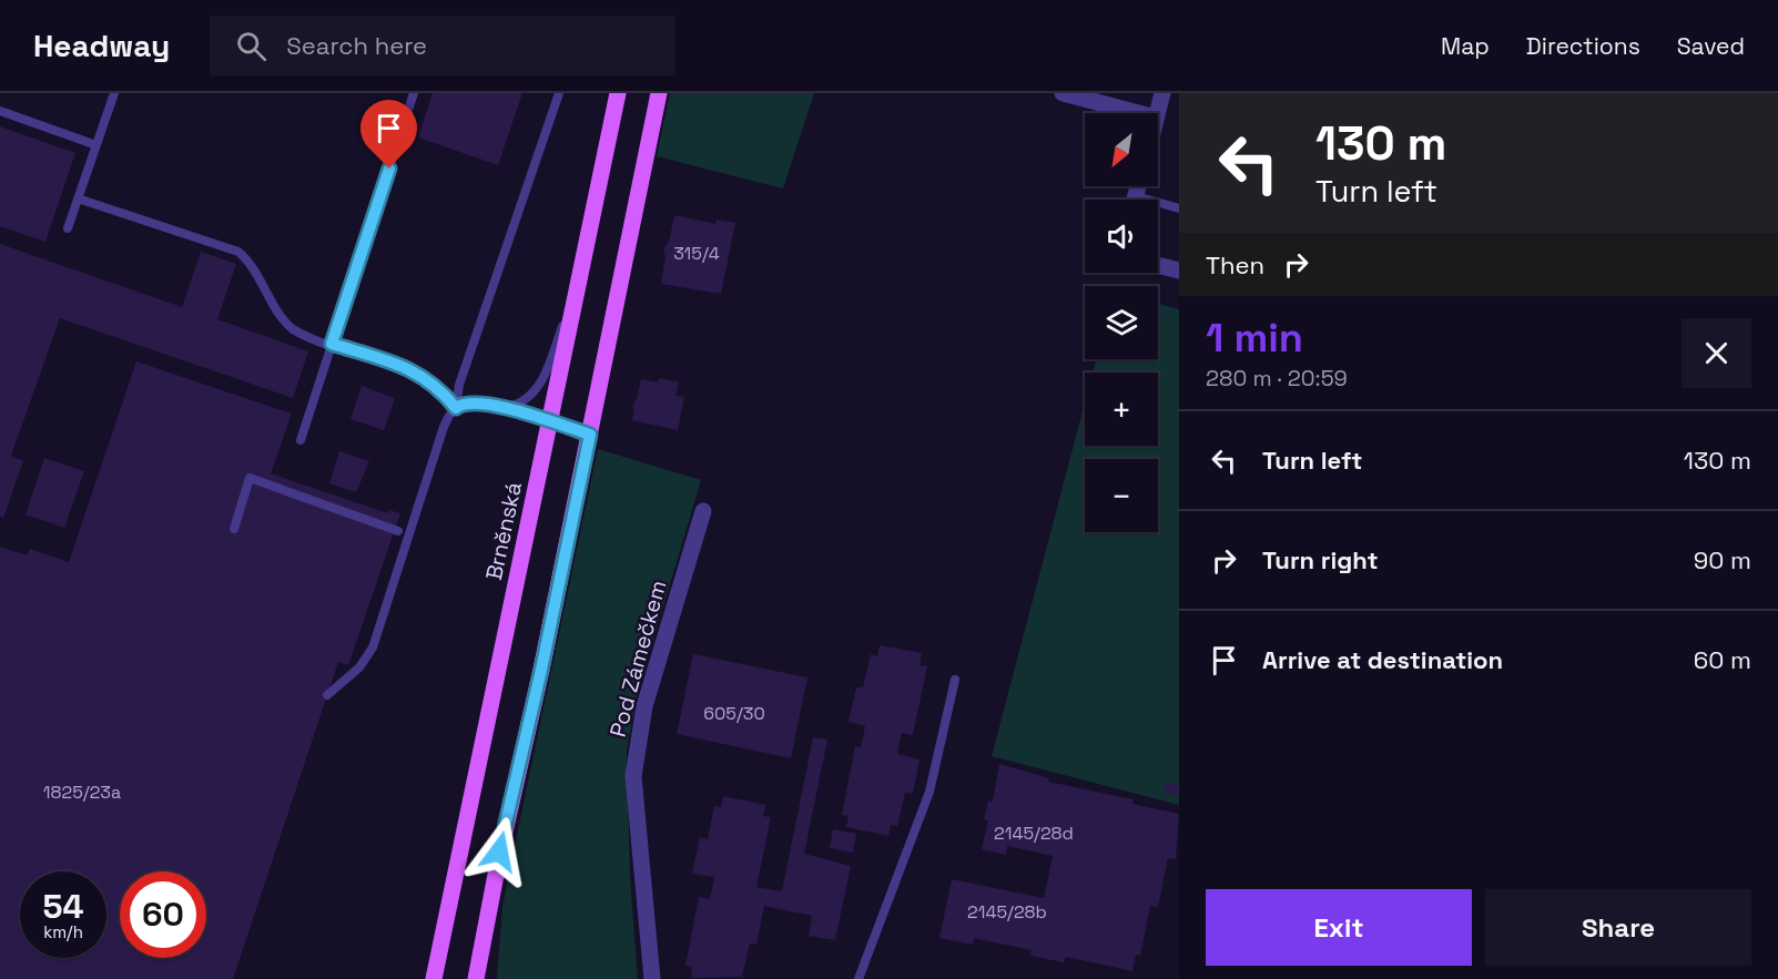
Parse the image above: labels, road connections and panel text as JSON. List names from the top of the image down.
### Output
{
  "streets": {
    "main road": ["Brněnská"],
    "street": ["Pod Zámečkem"]
  },
  "house_numbers": [
    "315/4",
    "605/30",
    "1825/23a",
    "2145/28d",
    "2145/28b"
  ],
  "north": "bottom left",
  "page": {
    "header": "Headway",
    "search": "Search here",
    "nav": ["Map", "Directions", "Saved"],
    "turn": ["130 m", "Turn left"],
    "map_buttons": ["+", "−"],
    "then": "Then",
    "heading": ["1 min", "280 m · 20:59"],
    "list": [
      {
        "name": "Turn left",
        "value": "130 m"
      },
      {
        "name": "Turn right",
        "value": "90 m"
      },
      {
        "name": "Arrive at destination",
        "value": "60 m"
      }
    ],
    "speed": "54 km/h",
    "limit": "60",
    "buttons": ["Exit", "Share"]
  }
}
